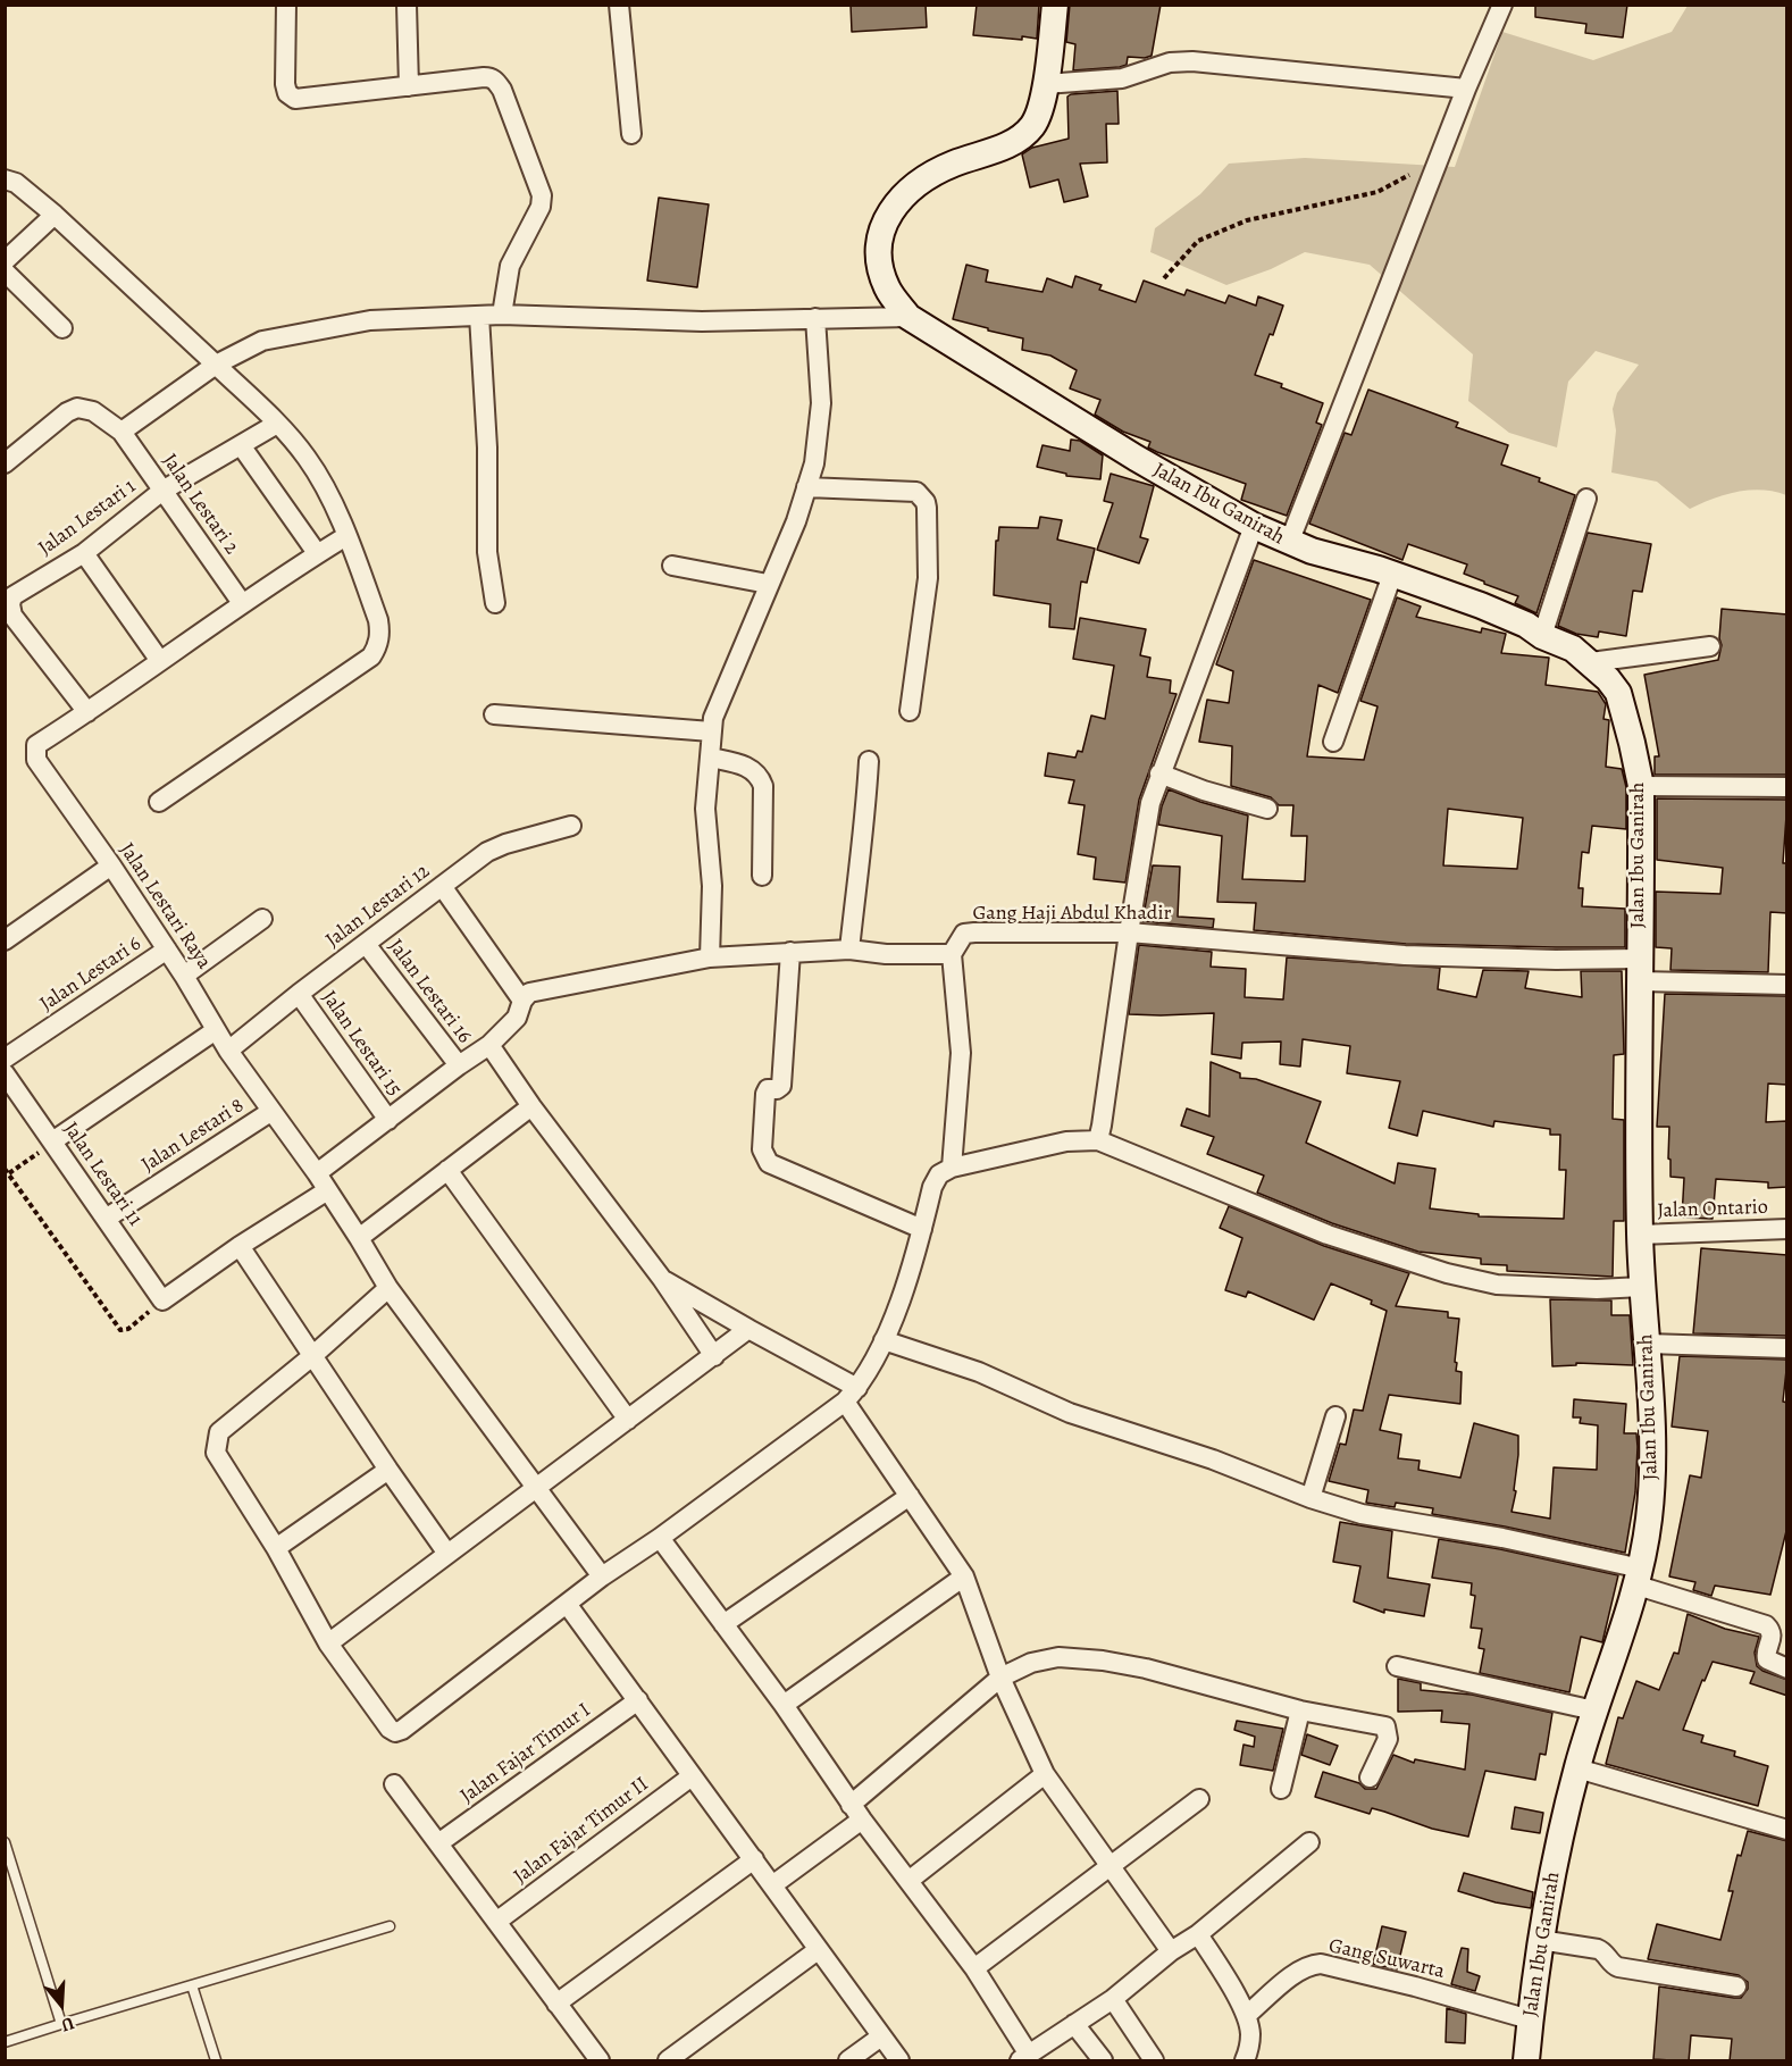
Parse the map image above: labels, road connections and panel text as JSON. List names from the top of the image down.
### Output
{
  "streets": {
    "main road": ["Jalan Ibu Ganirah"],
    "street": [
      "Jalan Lestari 2",
      "Jalan Lestari 1",
      "Jalan Lestari Raya",
      "Jalan Lestari 12",
      "Gang Haji Abdul Khadir",
      "Jalan Lestari 6",
      "Jalan Lestari 16",
      "Jalan Lestari 15",
      "Jalan Lestari 8",
      "Jalan Lestari 11",
      "Jalan Ontario",
      "Jalan Fajar Timur I",
      "Jalan Fajar Timur II",
      "Gang Suwarta"
    ]
  },
  "crossings": [
    ["Jalan Lestari 2", "Jalan Lestari 1"],
    ["Jalan Lestari 2", "Jalan Lestari Raya"],
    ["Jalan Ibu Ganirah", "Gang Haji Abdul Khadir"],
    ["Jalan Ibu Ganirah", "Jalan Ontario"],
    ["Jalan Ibu Ganirah", "Gang Suwarta"],
    ["Jalan Lestari 1", "Jalan Lestari Raya"],
    ["Jalan Lestari Raya", "Jalan Lestari 12"],
    ["Jalan Lestari Raya", "Jalan Lestari 6"],
    ["Jalan Lestari Raya", "Jalan Lestari 8"],
    ["Jalan Lestari 12", "Jalan Lestari 16"],
    ["Jalan Lestari 12", "Jalan Lestari 15"],
    ["Jalan Lestari 8", "Jalan Lestari 11"]
  ],
  "north": "bottom"
}
